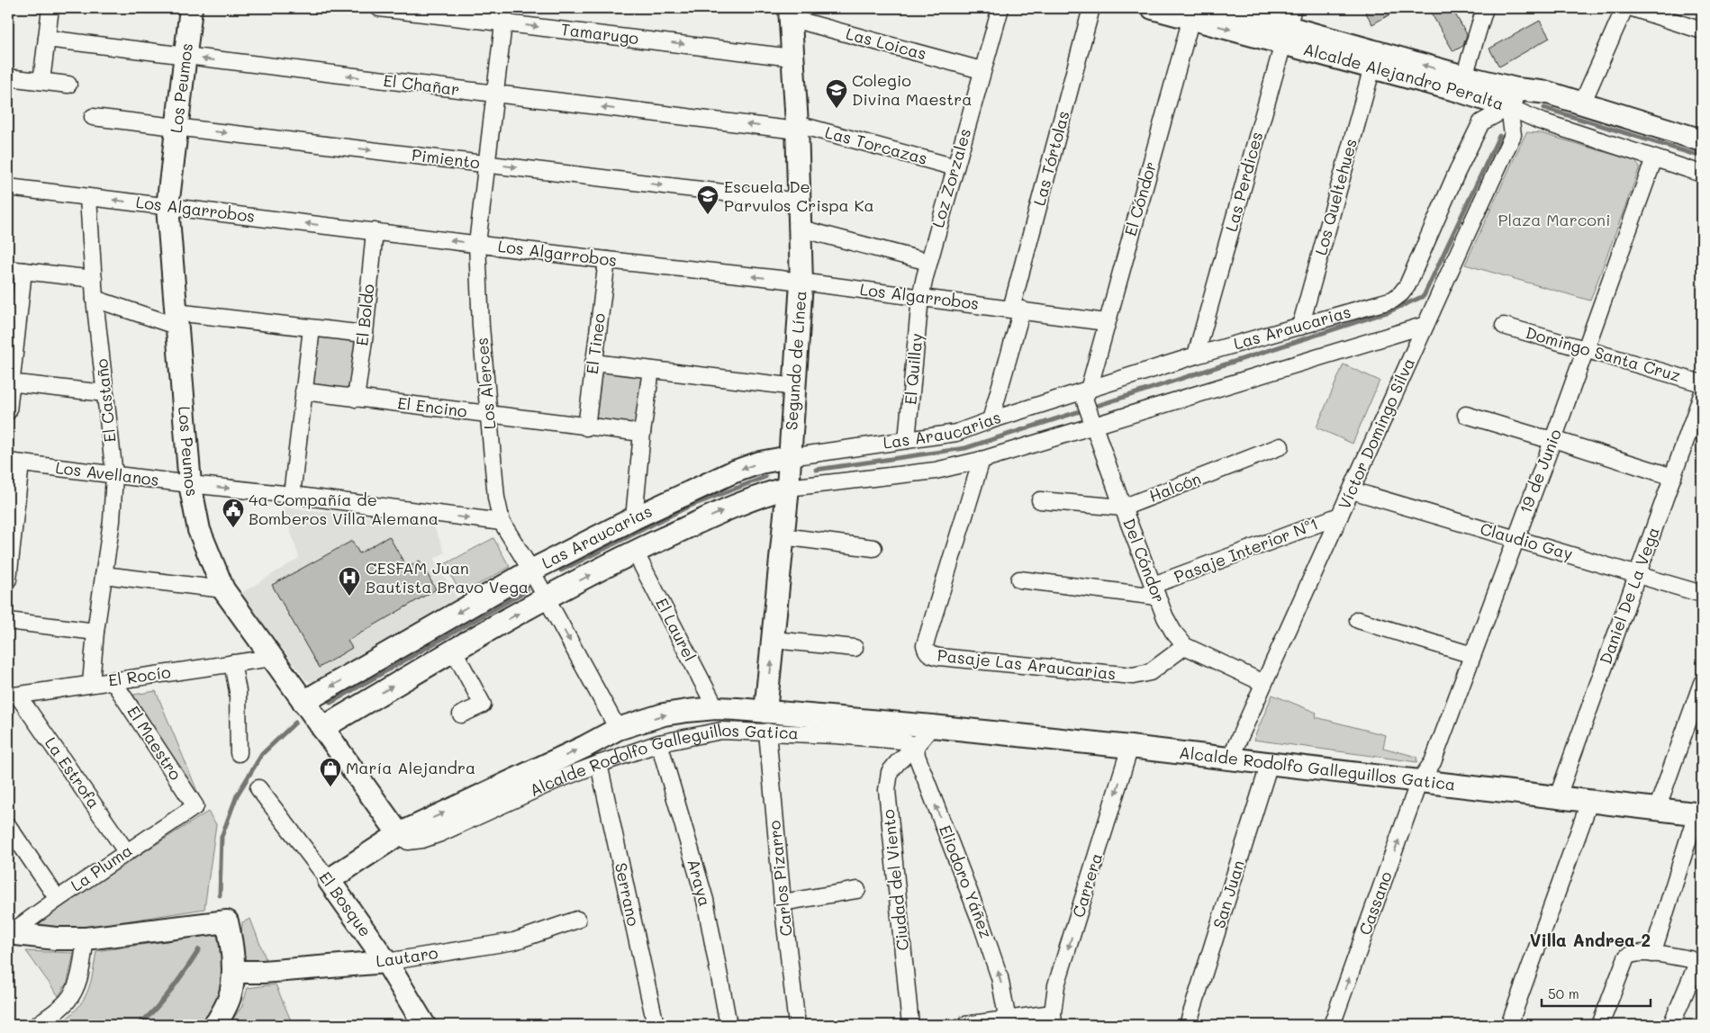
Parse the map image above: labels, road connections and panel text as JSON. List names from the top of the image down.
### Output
{
  "streets": {
    "street": [
      "Tamarugo",
      "Las Loicas",
      "Alcalde Alejandro Peralta",
      "El Chañar",
      "Los Peumos",
      "Las Torcazas",
      "Las Tórtolas",
      "Pimiento",
      "Loz Zorzales",
      "Las Perdices",
      "Los Queltehues",
      "El Cóndor",
      "Los Algarrobos",
      "El Boldo",
      "Las Araucarias",
      "El Tineo",
      "Domingo Santa Cruz",
      "Segundo de Línea",
      "El Quillay",
      "Los Alerces",
      "El Castaño",
      "El Encino",
      "Víctor Domingo Silva",
      "19 de Junio",
      "Los Avellanos",
      "Halcón",
      "Claudio Gay",
      "Pasaje Interior Nº1",
      "Del Cóndor",
      "Daniel De La Vega",
      "El Laurel",
      "Pasaje Las Araucarias",
      "El Rocío",
      "El Maestro",
      "Alcalde Rodolfo Galleguillos Gatica",
      "La Estrofa",
      "La Pluma",
      "Carlos Pizarro",
      "Ciudad del Viento",
      "Eliodoro Yáñez",
      "Araya",
      "Carrera",
      "Serrano",
      "San Juan",
      "Cassano",
      "El Bosque",
      "Lautaro"
    ]
  },
  "crossings": [
    ["Tamarugo", "Segundo de Línea"],
    ["Tamarugo", "Los Alerces"],
    ["Las Loicas", "Loz Zorzales"],
    ["Las Loicas", "Segundo de Línea"],
    ["Alcalde Alejandro Peralta", "Las Perdices"],
    ["Alcalde Alejandro Peralta", "Los Queltehues"],
    ["Alcalde Alejandro Peralta", "El Cóndor"],
    ["Alcalde Alejandro Peralta", "Las Araucarias"],
    ["Alcalde Alejandro Peralta", "Víctor Domingo Silva"],
    ["Alcalde Alejandro Peralta", "19 de Junio"],
    ["El Chañar", "Los Peumos"],
    ["El Chañar", "Las Torcazas"],
    ["El Chañar", "Segundo de Línea"],
    ["El Chañar", "Los Alerces"],
    ["Los Peumos", "Pimiento"],
    ["Los Peumos", "Los Algarrobos"],
    ["Los Peumos", "Las Araucarias"],
    ["Los Peumos", "Los Avellanos"],
    ["Los Peumos", "El Rocío"],
    ["Los Peumos", "Alcalde Rodolfo Galleguillos Gatica"],
    ["Las Torcazas", "Loz Zorzales"],
    ["Las Torcazas", "Segundo de Línea"],
    ["Las Tórtolas", "Los Algarrobos"],
    ["Las Tórtolas", "Las Araucarias"],
    ["Pimiento", "Segundo de Línea"],
    ["Pimiento", "Los Alerces"],
    ["Loz Zorzales", "Los Algarrobos"],
    ["Loz Zorzales", "El Quillay"],
    ["Las Perdices", "Las Araucarias"],
    ["Los Queltehues", "Las Araucarias"],
    ["El Cóndor", "Los Algarrobos"],
    ["El Cóndor", "Las Araucarias"],
    ["El Cóndor", "Del Cóndor"],
    ["Los Algarrobos", "El Boldo"],
    ["Los Algarrobos", "El Tineo"],
    ["Los Algarrobos", "Segundo de Línea"],
    ["Los Algarrobos", "El Quillay"],
    ["Los Algarrobos", "Los Alerces"],
    ["Los Algarrobos", "El Castaño"],
    ["El Boldo", "El Encino"],
    ["Las Araucarias", "Segundo de Línea"],
    ["Las Araucarias", "El Quillay"],
    ["Las Araucarias", "Los Alerces"],
    ["Las Araucarias", "Víctor Domingo Silva"],
    ["Las Araucarias", "Del Cóndor"],
    ["Las Araucarias", "El Laurel"],
    ["Las Araucarias", "Pasaje Las Araucarias"],
    ["El Tineo", "El Encino"],
    ["Domingo Santa Cruz", "19 de Junio"],
    ["Segundo de Línea", "Alcalde Rodolfo Galleguillos Gatica"],
    ["Segundo de Línea", "Carlos Pizarro"],
    ["Los Alerces", "El Encino"],
    ["Los Alerces", "Los Avellanos"],
    ["Los Alerces", "Alcalde Rodolfo Galleguillos Gatica"],
    ["El Castaño", "Los Avellanos"],
    ["El Castaño", "El Rocío"],
    ["Víctor Domingo Silva", "Claudio Gay"],
    ["Víctor Domingo Silva", "Pasaje Interior Nº1"],
    ["Víctor Domingo Silva", "Del Cóndor"],
    ["Víctor Domingo Silva", "Alcalde Rodolfo Galleguillos Gatica"],
    ["19 de Junio", "Claudio Gay"],
    ["19 de Junio", "Alcalde Rodolfo Galleguillos Gatica"],
    ["19 de Junio", "Cassano"],
    ["Halcón", "Del Cóndor"],
    ["Claudio Gay", "Daniel De La Vega"],
    ["Pasaje Interior Nº1", "Del Cóndor"],
    ["Del Cóndor", "Pasaje Las Araucarias"],
    ["Daniel De La Vega", "Alcalde Rodolfo Galleguillos Gatica"],
    ["El Laurel", "Alcalde Rodolfo Galleguillos Gatica"],
    ["El Rocío", "El Maestro"],
    ["El Rocío", "La Estrofa"],
    ["El Maestro", "La Pluma"],
    ["Alcalde Rodolfo Galleguillos Gatica", "Carlos Pizarro"],
    ["Alcalde Rodolfo Galleguillos Gatica", "Ciudad del Viento"],
    ["Alcalde Rodolfo Galleguillos Gatica", "Eliodoro Yáñez"],
    ["Alcalde Rodolfo Galleguillos Gatica", "Araya"],
    ["Alcalde Rodolfo Galleguillos Gatica", "Carrera"],
    ["Alcalde Rodolfo Galleguillos Gatica", "Serrano"],
    ["Alcalde Rodolfo Galleguillos Gatica", "San Juan"],
    ["Alcalde Rodolfo Galleguillos Gatica", "Cassano"],
    ["Alcalde Rodolfo Galleguillos Gatica", "El Bosque"],
    ["La Estrofa", "La Pluma"],
    ["Ciudad del Viento", "Eliodoro Yáñez"],
    ["El Bosque", "Lautaro"]
  ],
  "one_way": [
    "Tamarugo",
    "El Chañar",
    "Pimiento",
    "Los Avellanos",
    "Eliodoro Yáñez",
    "Carrera",
    "Cassano"
  ],
  "districts": ["Villa Andrea 2"],
  "parks": ["Plaza Marconi"],
  "places": {
    "school or university": ["Colegio Divina Maestra", "Escuela De Parvulos Crispa Ka"],
    "public building": ["4a Compañía de Bomberos Villa Alemana"],
    "hospital": ["CESFAM Juan Bautista Bravo Vega"],
    "shop": ["María Alejandra"]
  },
  "scale_bar": "50 m"
}
